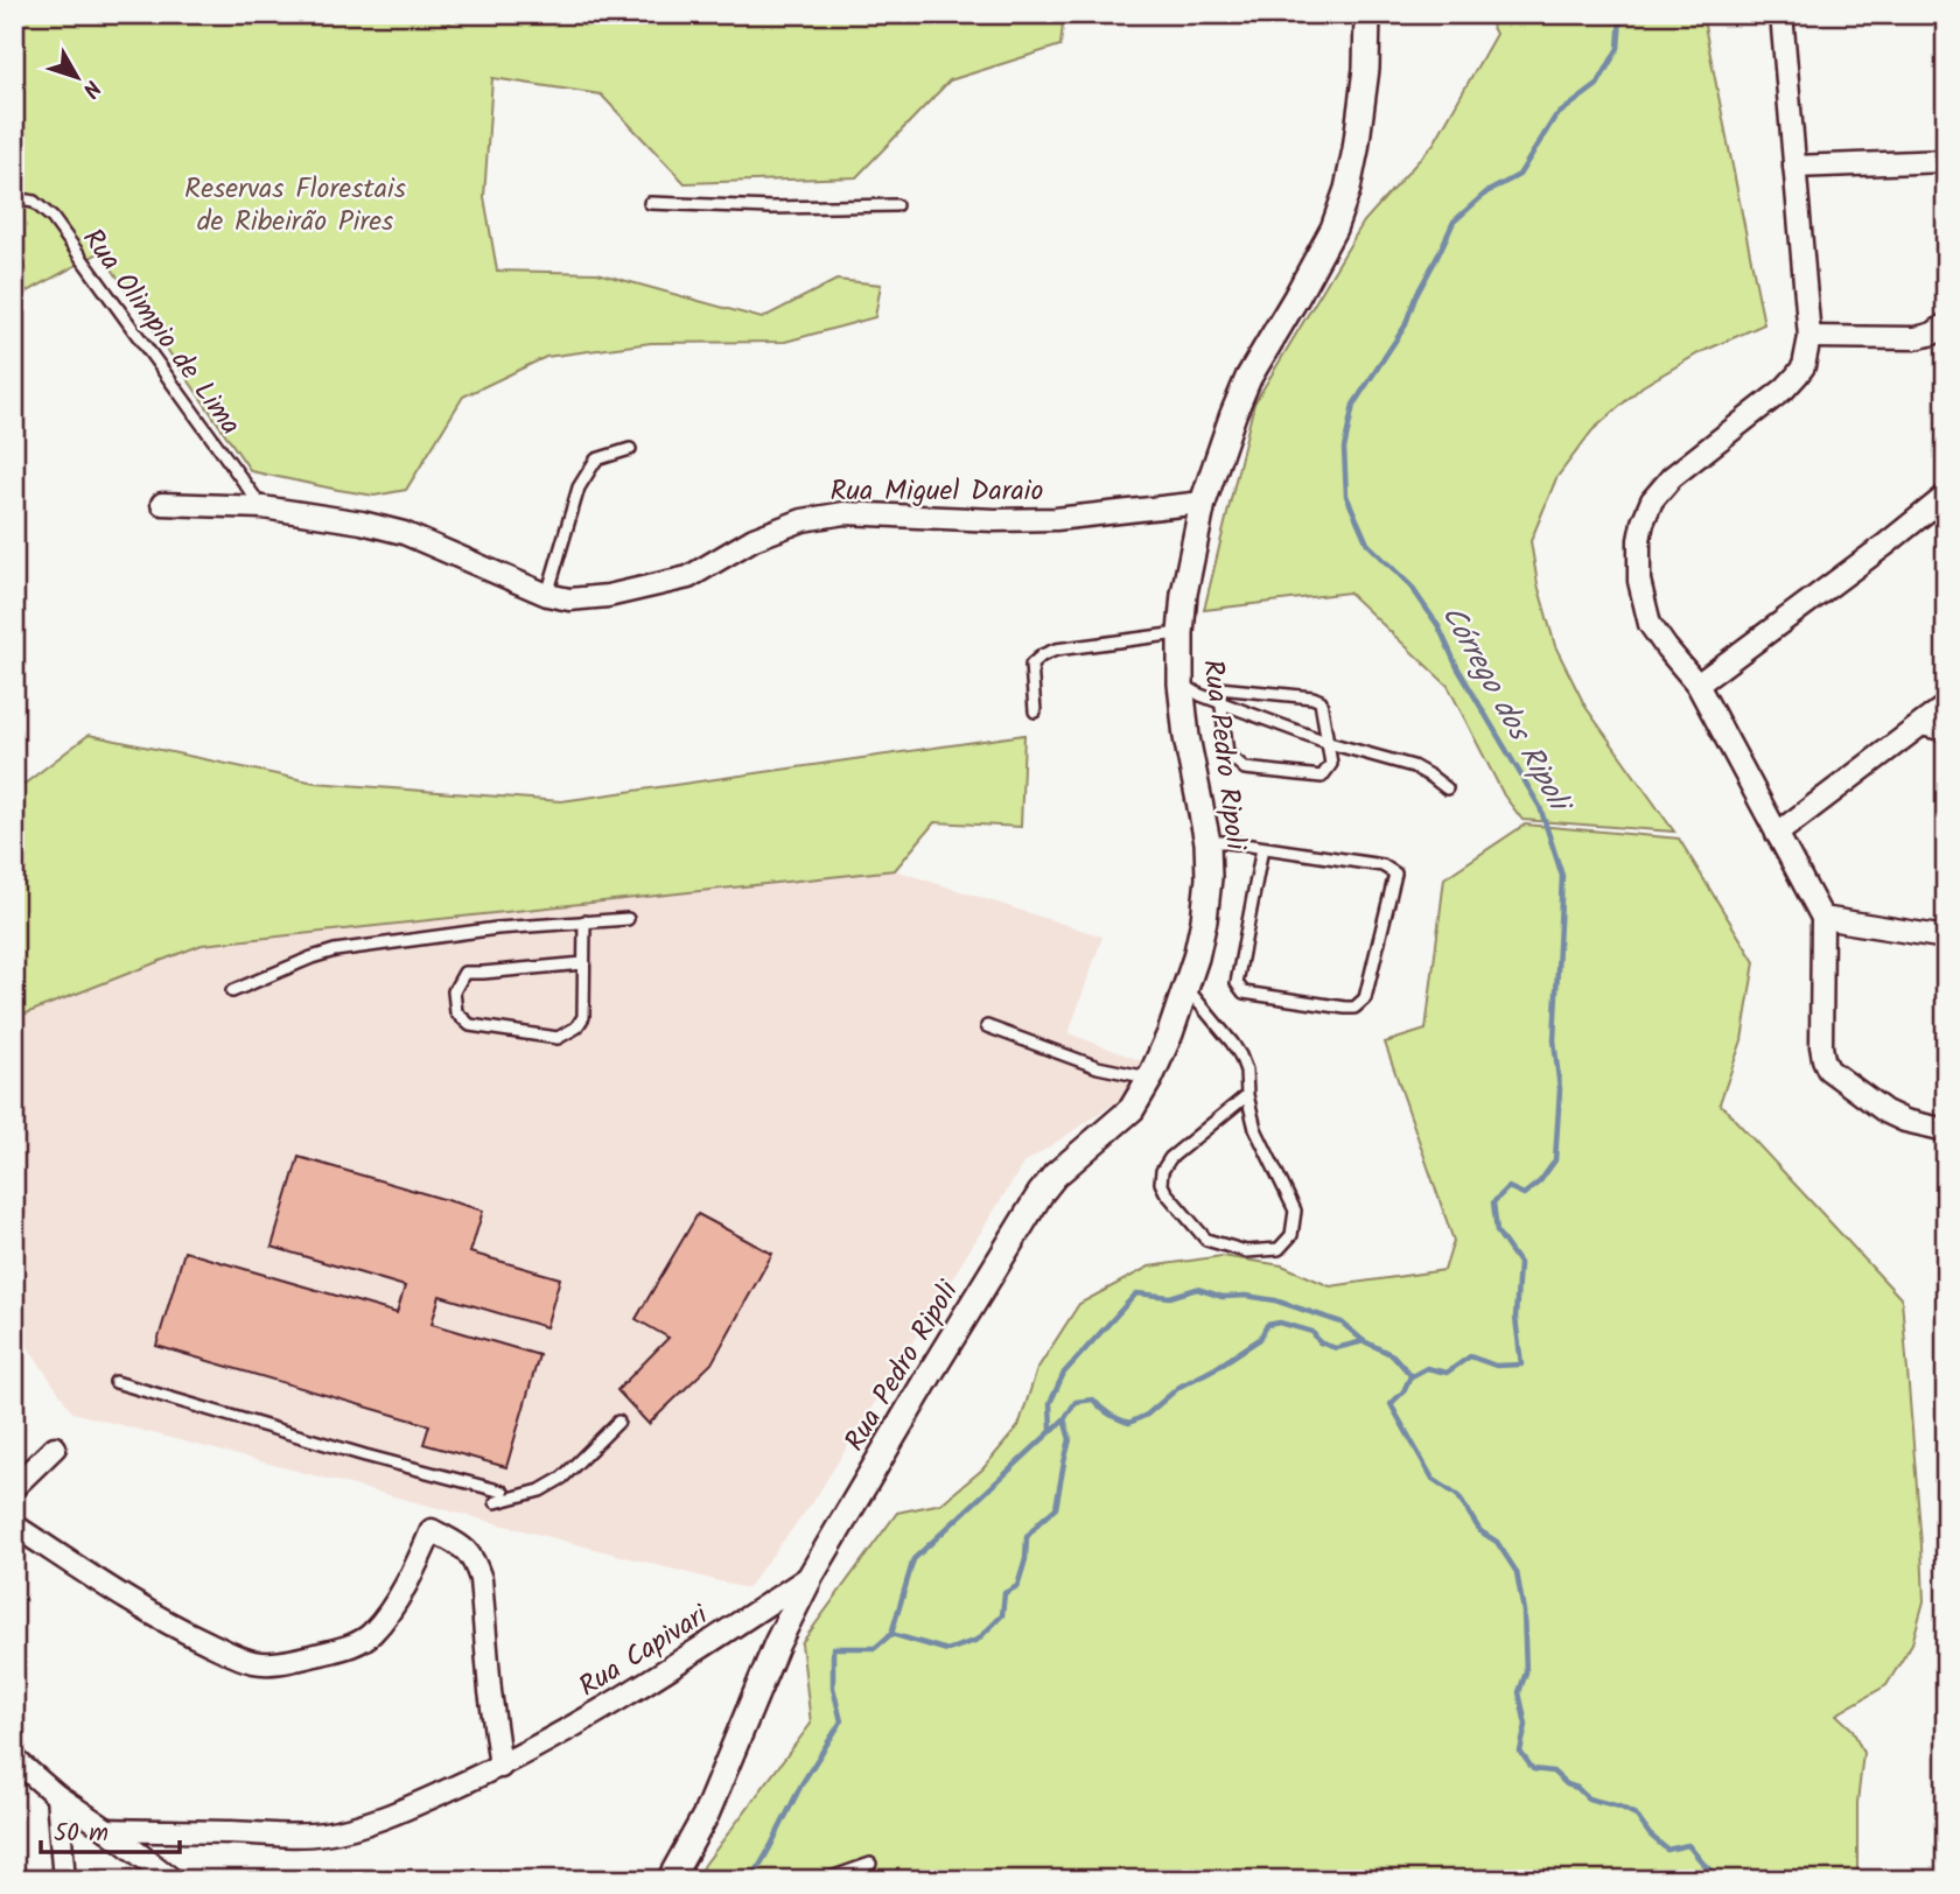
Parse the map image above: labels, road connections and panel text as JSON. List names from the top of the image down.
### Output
{
  "streets": {
    "street": ["Rua Miguel Daraio", "Rua Pedro Ripoli", "Rua Capivari"],
    "lane": ["Rua Olimpio de Lima"]
  },
  "crossings": [
    ["Rua Olimpio de Lima", "Rua Miguel Daraio"],
    ["Rua Miguel Daraio", "Rua Pedro Ripoli"],
    ["Rua Pedro Ripoli", "Rua Capivari"]
  ],
  "water": ["Córrego dos Ripoli"],
  "parks": ["Reservas Florestais de Ribeirão Pires"],
  "scale_bar": "50 m",
  "north": "bottom right"
}
